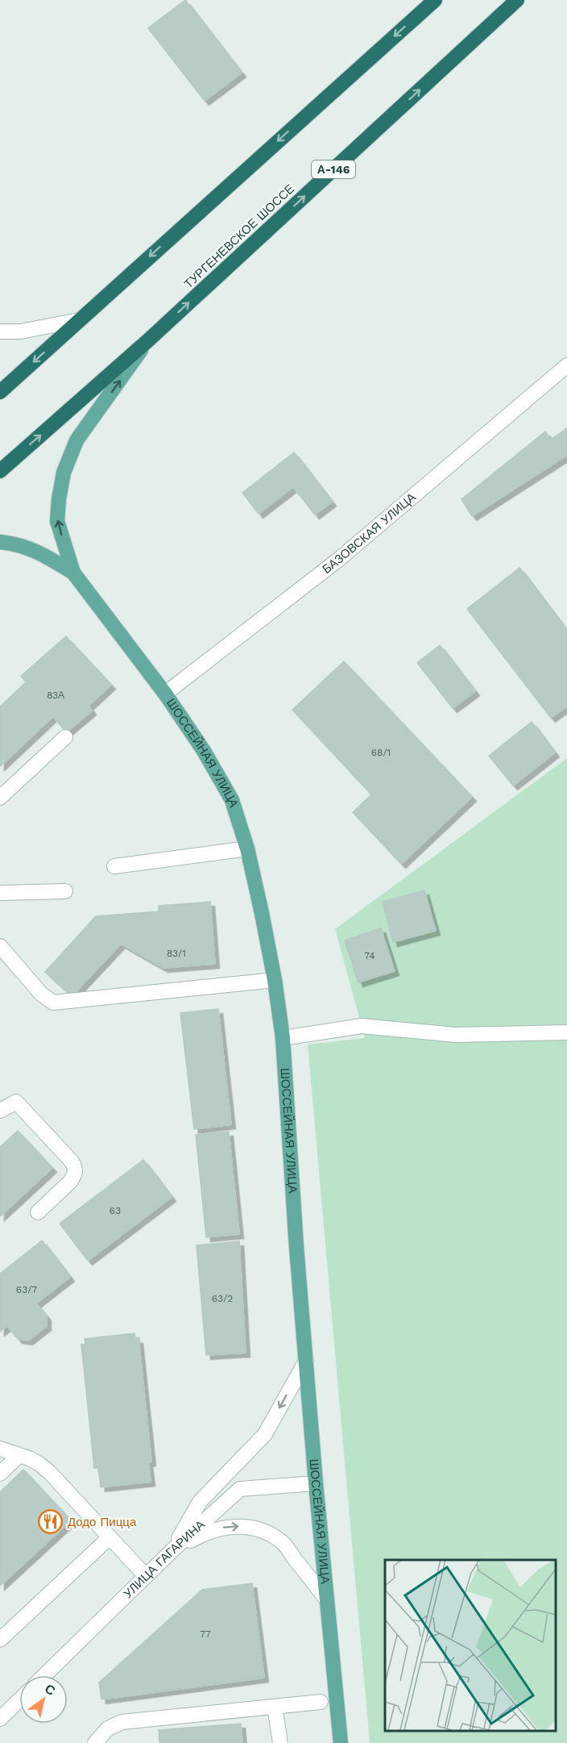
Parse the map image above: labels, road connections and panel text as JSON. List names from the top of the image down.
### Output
{
  "streets": {
    "highway": ["А-146", "ТУРГЕНЕВСКОЕ ШОССЕ"],
    "main road": ["ШОССЕЙНАЯ УЛИЦА"],
    "street": ["БАЗОВСКАЯ УЛИЦА", "УЛИЦА ГАГАРИНА"]
  },
  "crossings": [
    ["БАЗОВСКАЯ УЛИЦА", "ШОССЕЙНАЯ УЛИЦА"],
    ["ШОССЕЙНАЯ УЛИЦА", "УЛИЦА ГАГАРИНА"]
  ],
  "places": {
    "restaurant": ["Додо Пицца"]
  },
  "house_numbers": [
    "83А",
    "68/1",
    "83/1",
    "74",
    "63",
    "63/7",
    "63/2",
    "77"
  ],
  "north": "top right"
}
